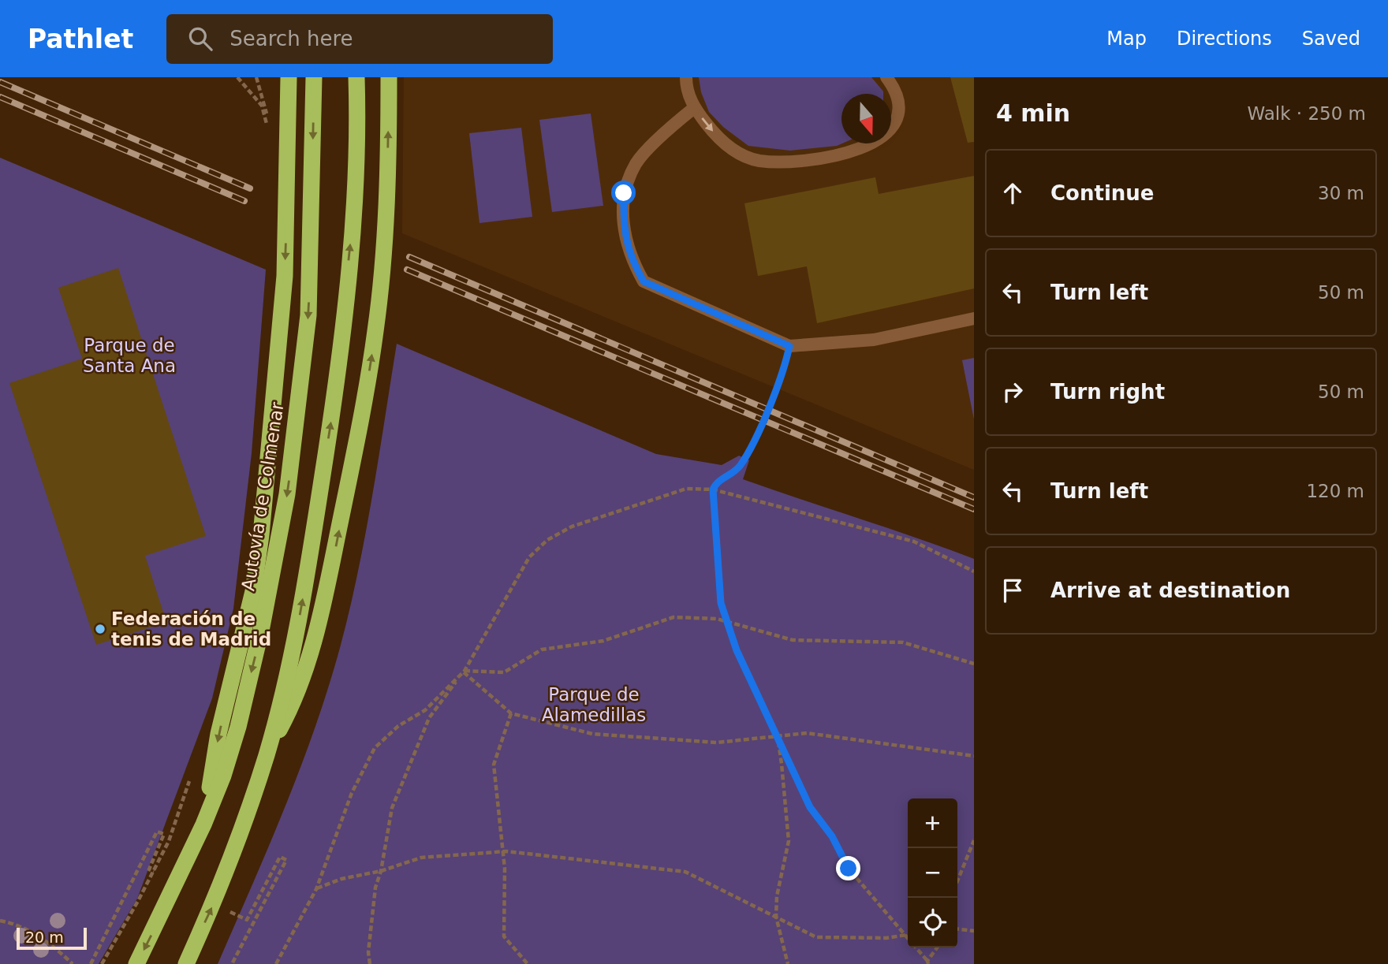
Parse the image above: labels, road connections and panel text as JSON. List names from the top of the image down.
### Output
{
  "streets": {
    "highway": ["Autovía de Colmenar"]
  },
  "parks": ["Parque de Santa Ana", "Parque de Alamedillas"],
  "places": ["Federación de tenis de Madrid"],
  "scale_bar": "20 m",
  "north": "bottom",
  "page": {
    "header": "Pathlet",
    "search": "Search here",
    "nav": ["Map", "Directions", "Saved"],
    "heading": ["4 min", "Walk · 250 m"],
    "list": [
      ["Continue", "30 m"],
      ["Turn left", "50 m"],
      ["Turn right", "50 m"],
      ["Turn left", "120 m"],
      "Arrive at destination"
    ],
    "map_buttons": ["+", "−"],
    "scale": "20 m"
  }
}
